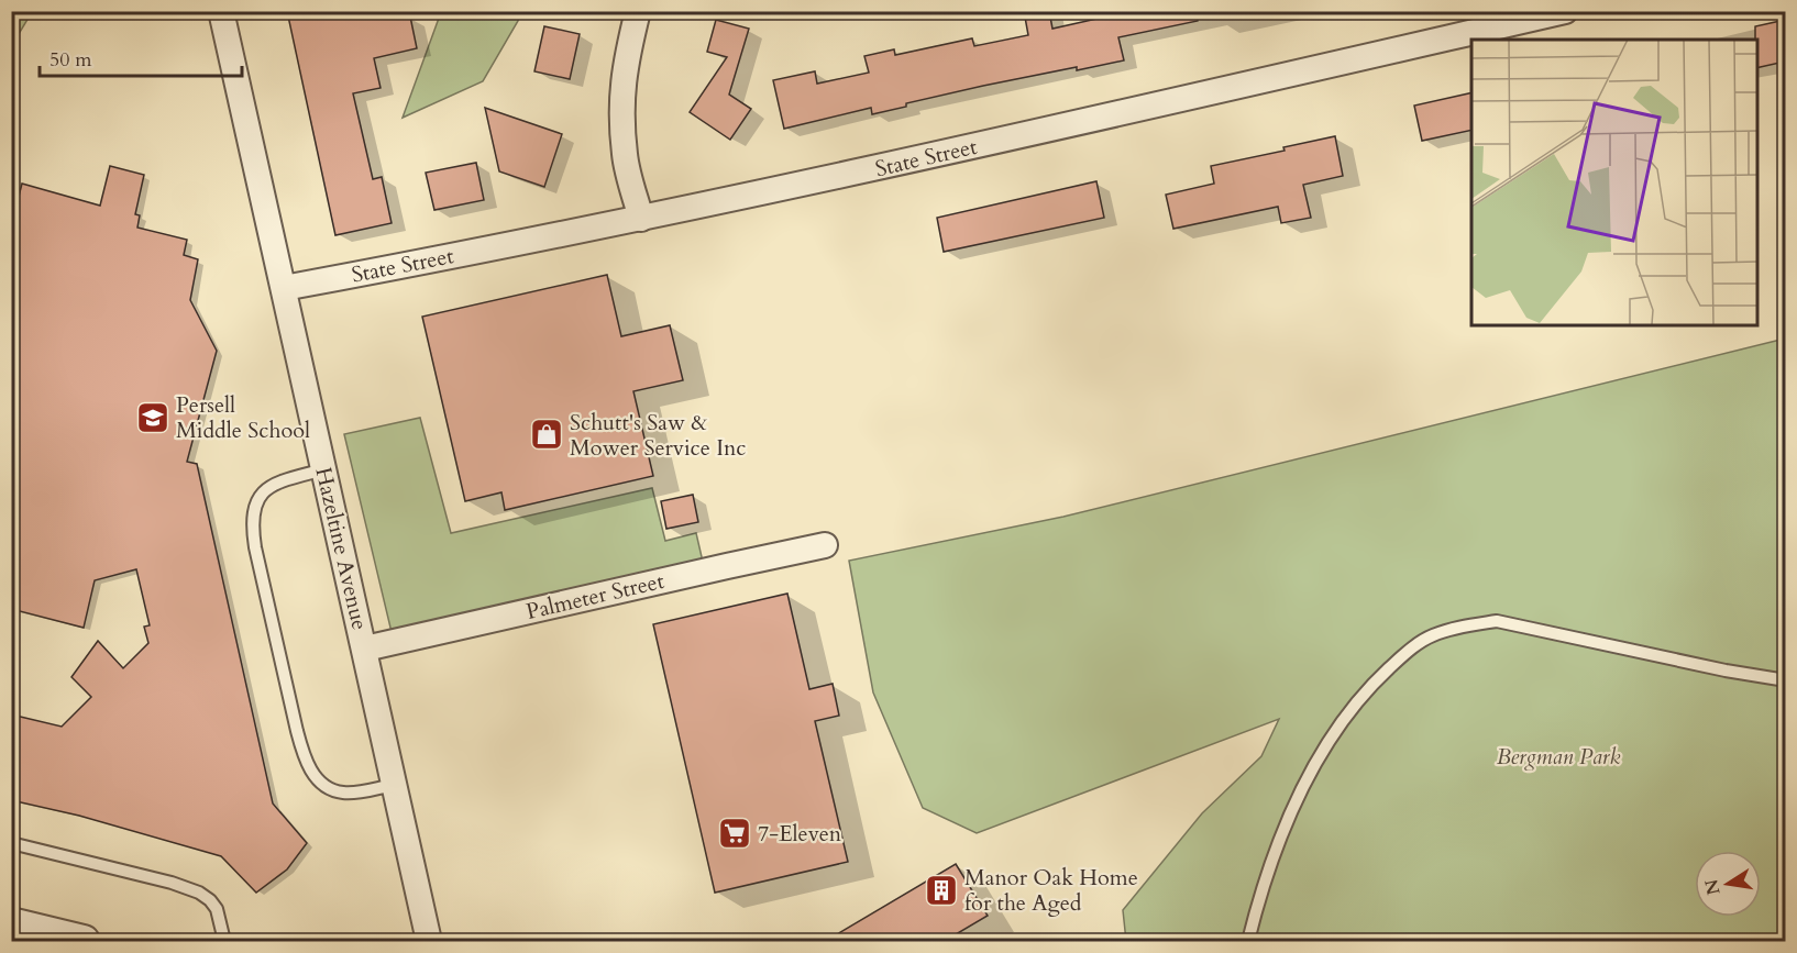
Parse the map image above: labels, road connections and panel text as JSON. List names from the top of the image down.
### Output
{
  "streets": {
    "street": ["State Street", "Hazeltine Avenue", "Palmeter Street"]
  },
  "crossings": [
    ["State Street", "Hazeltine Avenue"],
    ["Hazeltine Avenue", "Palmeter Street"]
  ],
  "parks": ["Bergman Park"],
  "places": {
    "school or university": ["Persell Middle School"],
    "shop": ["Schutt's Saw & Mower Service Inc"],
    "supermarket": ["7-Eleven"],
    "building": ["Manor Oak Home for the Aged"]
  },
  "scale_bar": "50 m",
  "north": "left"
}
